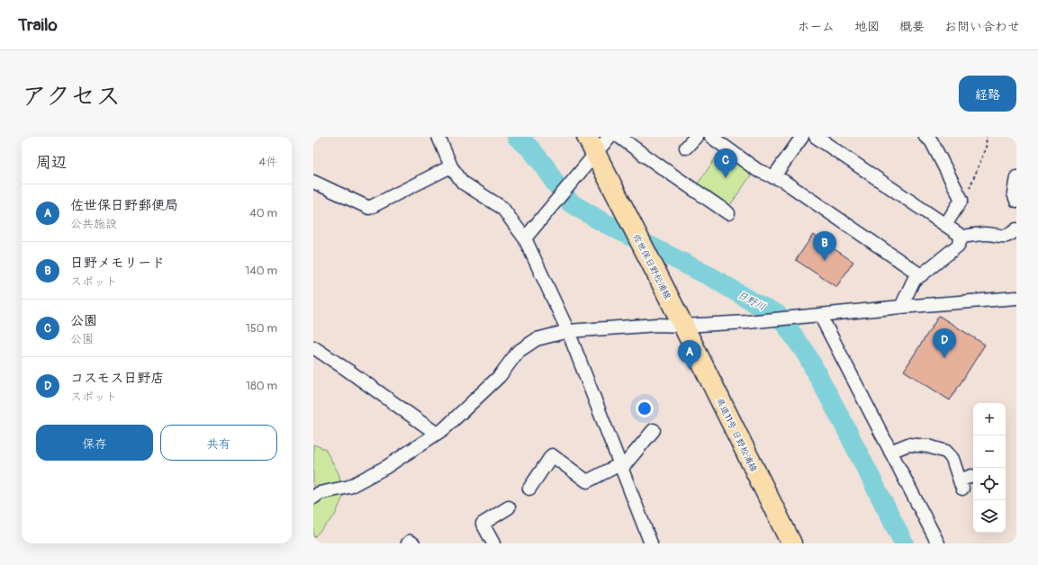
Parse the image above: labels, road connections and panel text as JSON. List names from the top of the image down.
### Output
{
  "streets": {
    "main road": ["佐世保日野松浦線", "県道11号 日野松浦線"]
  },
  "crossings": [
    ["佐世保日野松浦線", "県道11号 日野松浦線"]
  ],
  "water": ["日野川"],
  "page": {
    "header": "Trailo",
    "nav": [
      "ホーム",
      "地図",
      "概要",
      "お問い合わせ"
    ],
    "title": "アクセス",
    "buttons": [
      "経路",
      ["保存", "共有"]
    ],
    "heading": ["周辺", "4件"],
    "pins": [
      "C",
      "B",
      "D",
      "A"
    ],
    "list": [
      {
        "mark": "A",
        "name": "佐世保日野郵便局",
        "note": "公共施設",
        "value": "40 m"
      },
      {
        "mark": "B",
        "name": "日野メモリード",
        "note": "スポット",
        "value": "140 m"
      },
      {
        "mark": "C",
        "name": "公園",
        "note": "公園",
        "value": "150 m"
      },
      {
        "mark": "D",
        "name": "コスモス日野店",
        "note": "スポット",
        "value": "180 m"
      }
    ],
    "map_buttons": ["+", "−"]
  }
}
